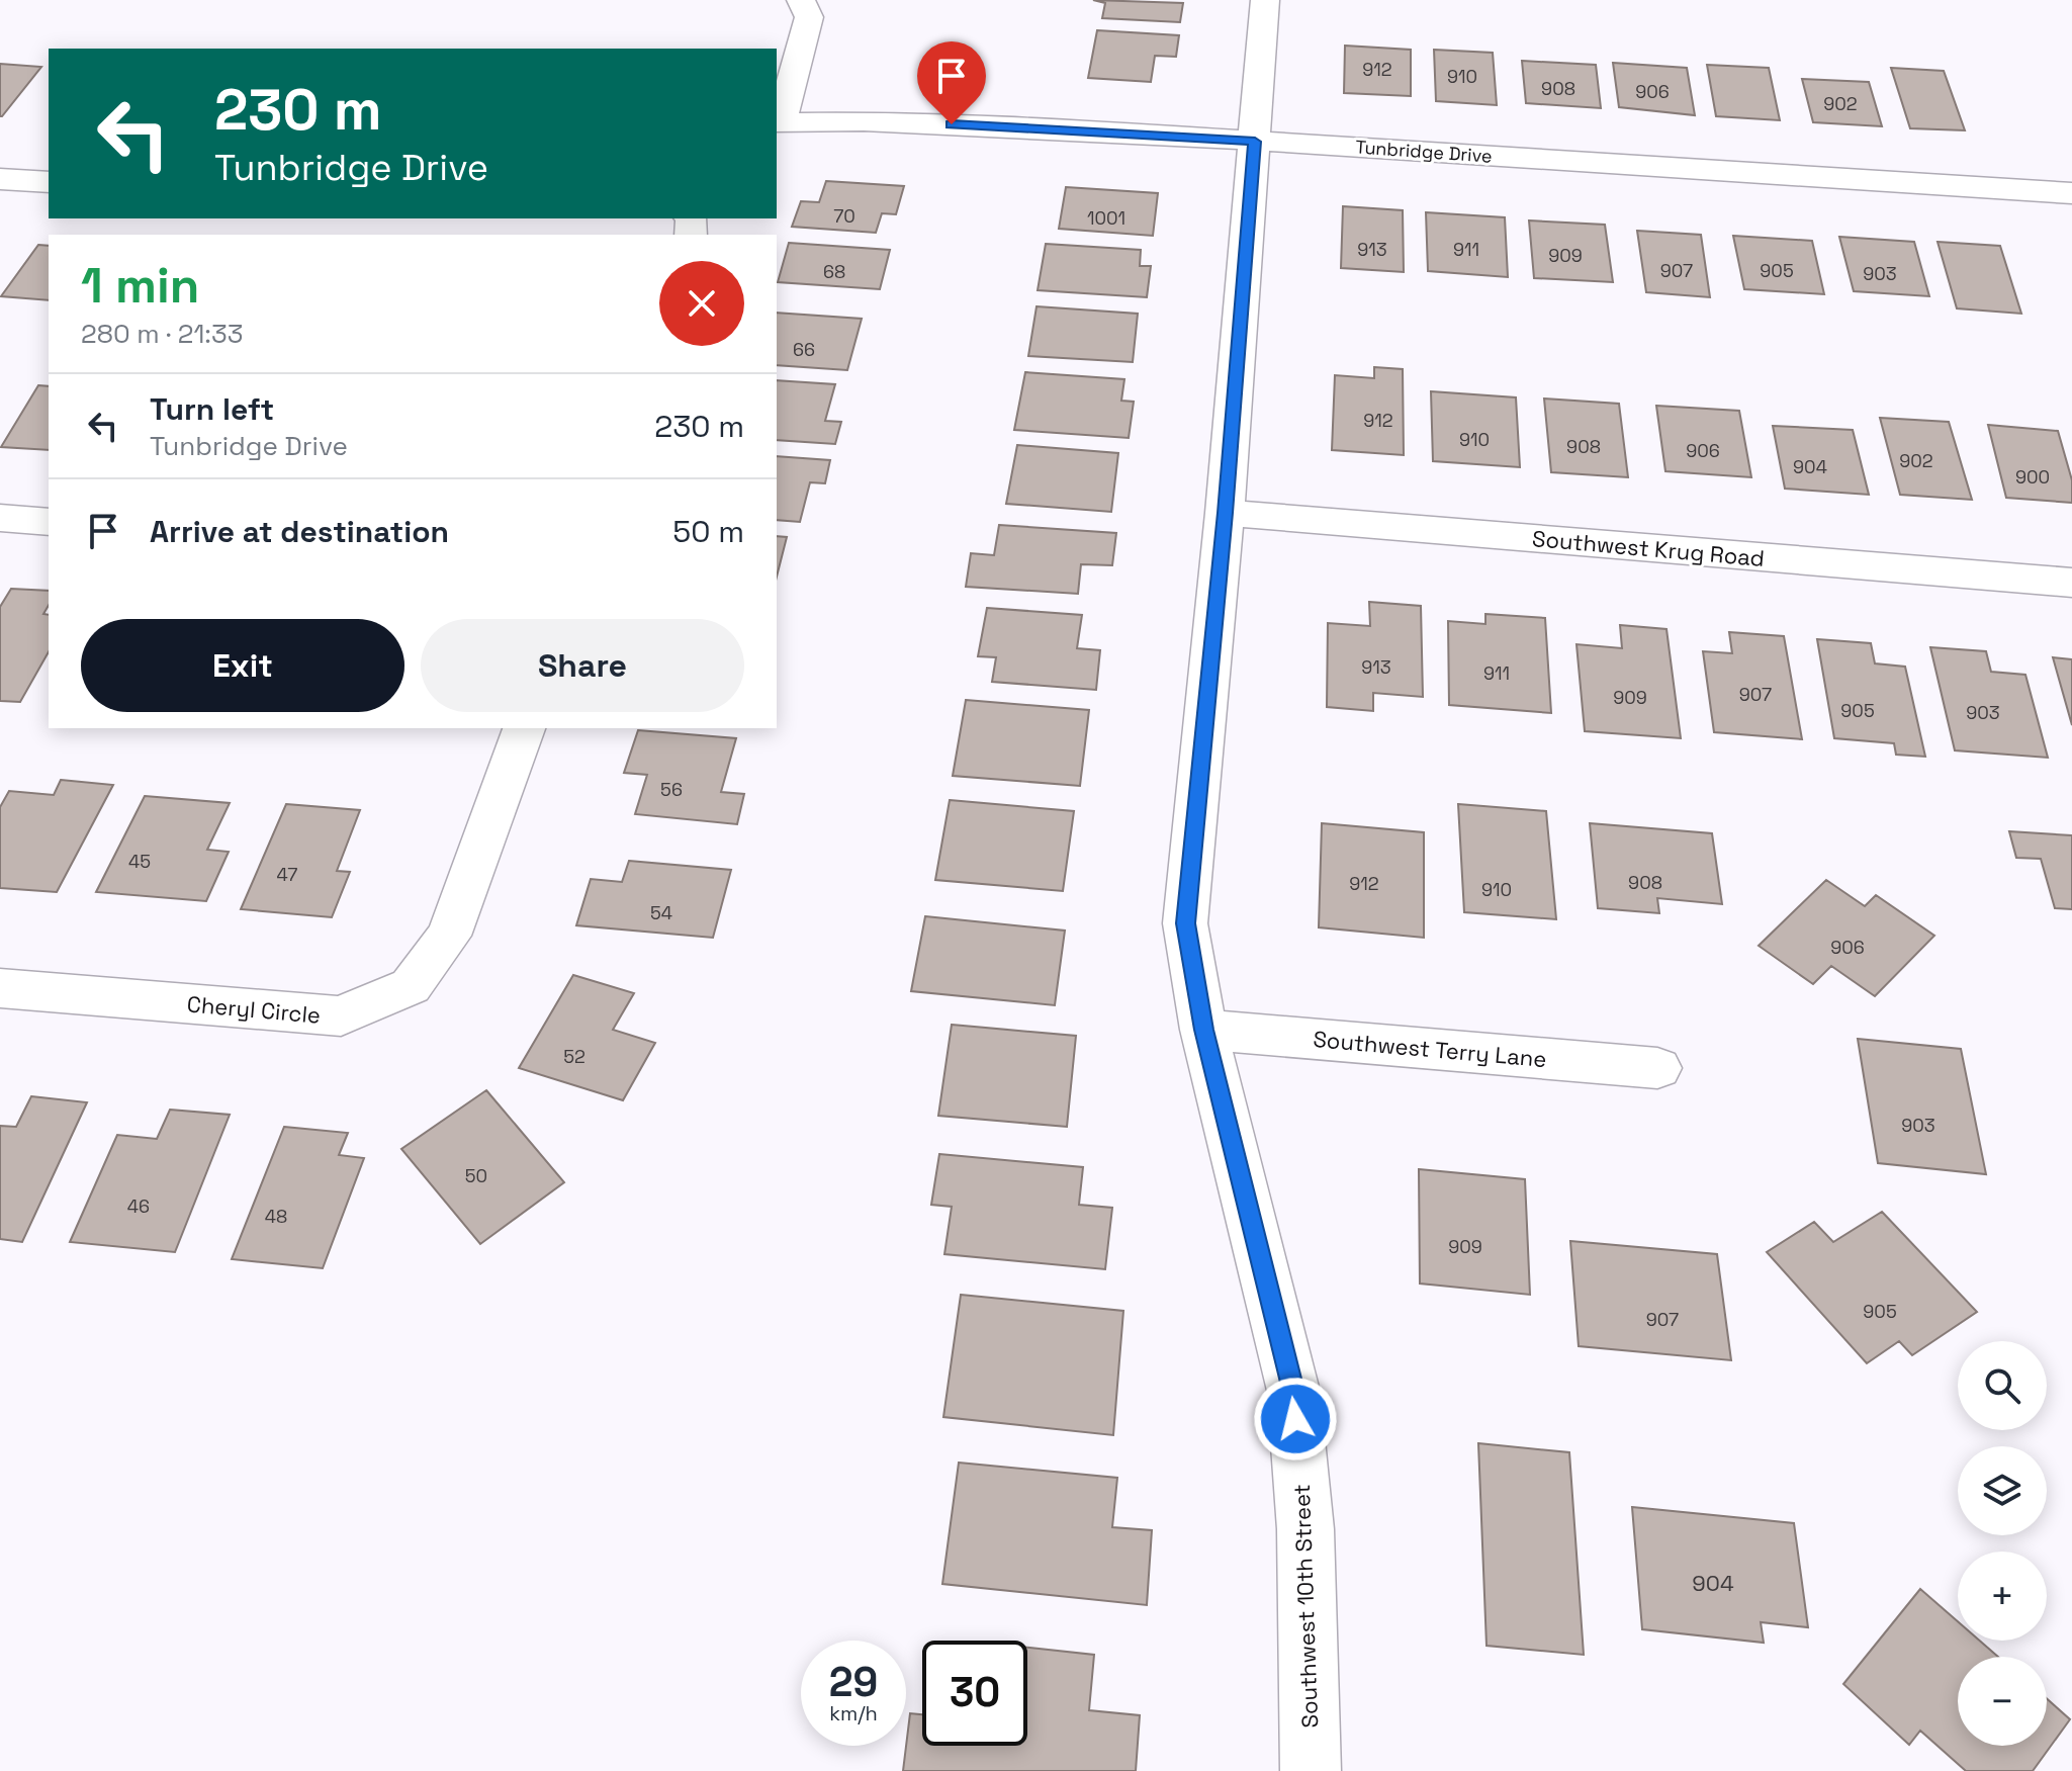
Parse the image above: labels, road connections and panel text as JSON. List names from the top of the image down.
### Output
{
  "streets": {
    "street": [
      "Tunbridge Drive",
      "Southwest Krug Road",
      "Cheryl Circle",
      "Southwest Terry Lane",
      "Southwest 10th Street"
    ]
  },
  "crossings": [
    ["Tunbridge Drive", "Southwest 10th Street"],
    ["Southwest Krug Road", "Southwest 10th Street"],
    ["Southwest Terry Lane", "Southwest 10th Street"]
  ],
  "house_numbers": [
    "912",
    "910",
    "908",
    "906",
    "902",
    "70",
    "1001",
    "913",
    "911",
    "909",
    "907",
    "905",
    "68",
    "903",
    "66",
    "912",
    "910",
    "908",
    "906",
    "902",
    "904",
    "900",
    "913",
    "911",
    "907",
    "909",
    "905",
    "903",
    "56",
    "45",
    "47",
    "908",
    "912",
    "910",
    "54",
    "906",
    "52",
    "903",
    "50",
    "46",
    "48",
    "909",
    "905",
    "907",
    "904"
  ],
  "page": {
    "turn": ["230 m", "Tunbridge Drive"],
    "heading": ["1 min", "280 m · 21:33"],
    "list": [
      {
        "name": "Turn left",
        "note": "Tunbridge Drive",
        "value": "230 m"
      },
      {
        "name": "Arrive at destination",
        "value": "50 m"
      }
    ],
    "buttons": ["Exit", "Share"],
    "map_buttons": ["+", "−"],
    "speed": "29 km/h",
    "limit": "30"
  }
}
